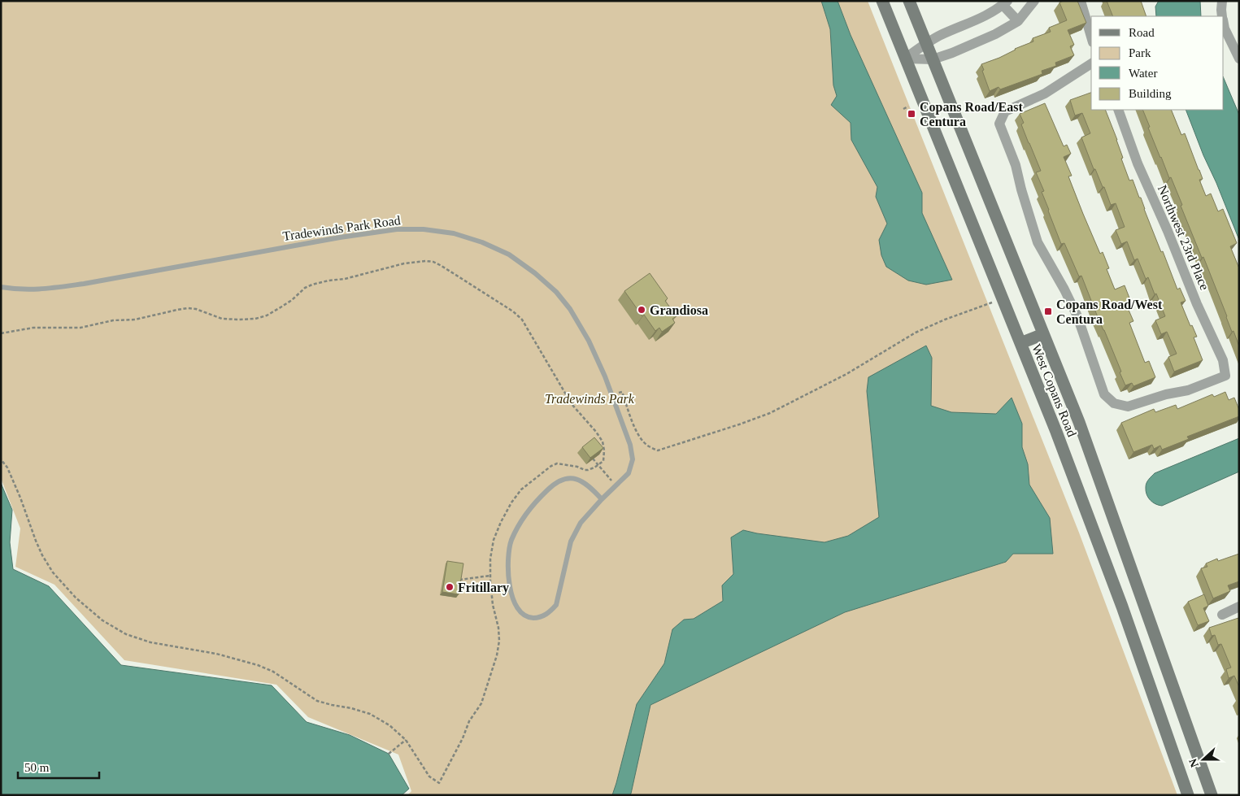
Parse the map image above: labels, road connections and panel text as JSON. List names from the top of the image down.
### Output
{
  "streets": {
    "main road": ["West Copans Road"],
    "street": ["Northwest 23rd Place"],
    "lane": ["Tradewinds Park Road"]
  },
  "parks": ["Tradewinds Park"],
  "places": {
    "transit": ["Copans Road/East Centura", "Copans Road/West Centura"],
    "other": ["Grandiosa", "Fritillary"]
  },
  "legend": [
    "Road",
    "Park",
    "Water",
    "Building"
  ],
  "scale_bar": "50 m",
  "north": "left"
}
